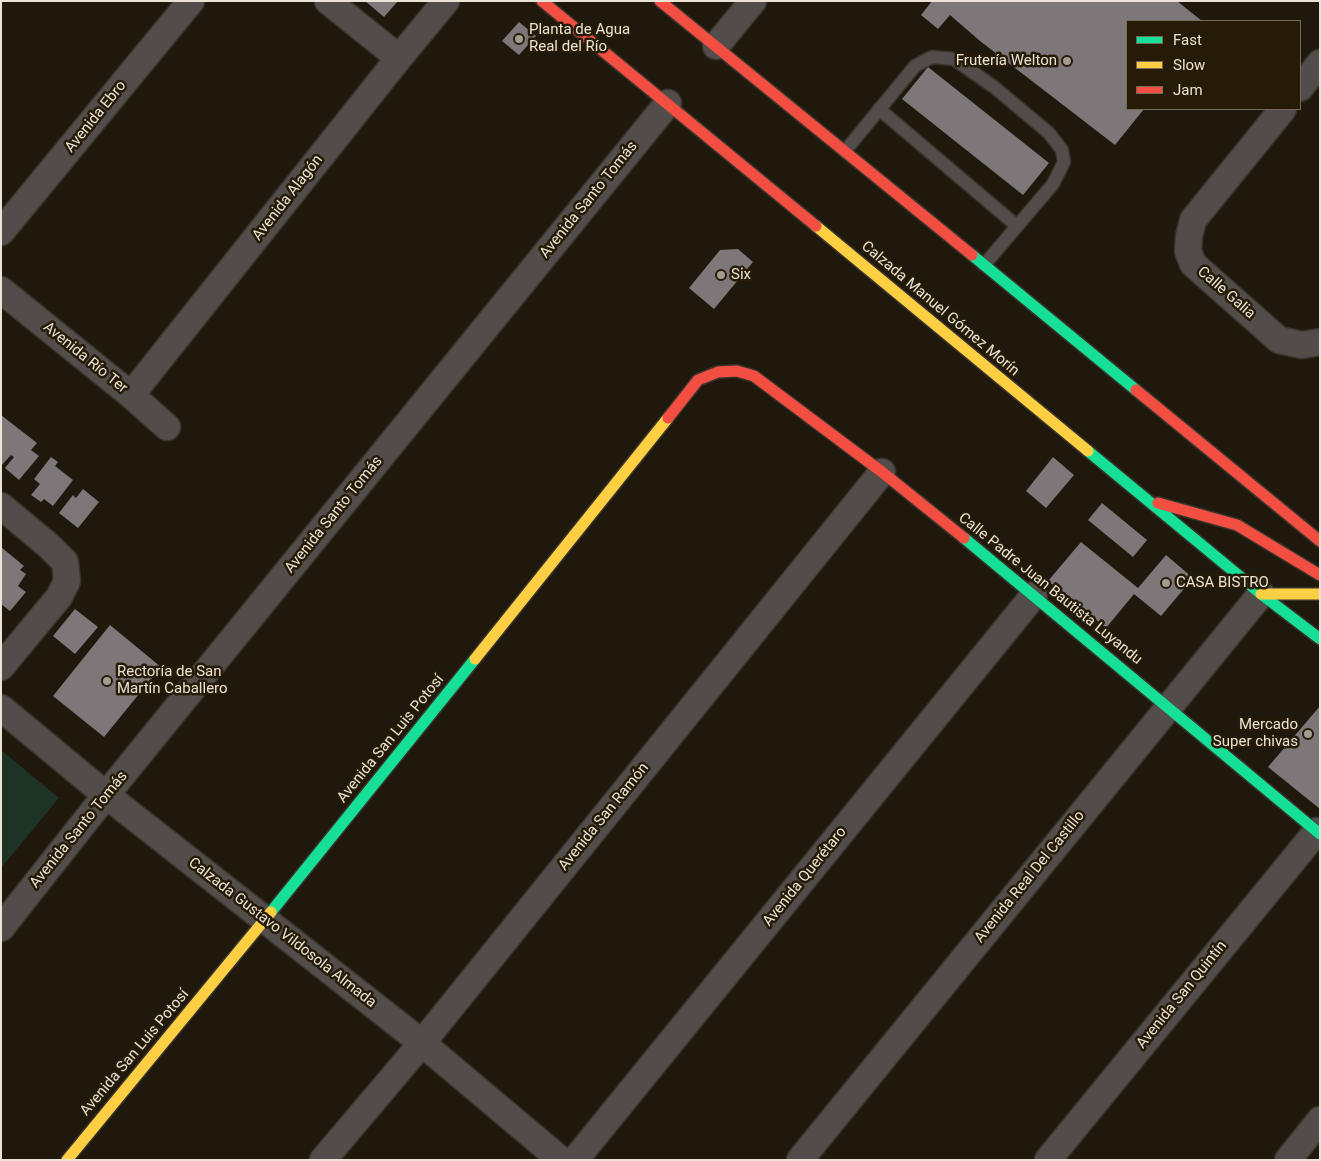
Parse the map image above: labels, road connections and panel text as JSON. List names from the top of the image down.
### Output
{
  "streets": {
    "main road": ["Calzada Manuel Gómez Morín", "Calle Padre Juan Bautista Luyandu", "Avenida San Luis Potosí"],
    "street": [
      "Avenida Ebro",
      "Avenida Alagón",
      "Avenida Santo Tomás",
      "Calle Galia",
      "Avenida Río Ter",
      "Avenida San Ramón",
      "Avenida Querétaro",
      "Avenida Real Del Castillo",
      "Calzada Gustavo Vildosola Almada",
      "Avenida San Quintín"
    ]
  },
  "crossings": [
    ["Avenida Alagón", "Avenida Río Ter"],
    ["Avenida Santo Tomás", "Calzada Manuel Gómez Morín"],
    ["Avenida Santo Tomás", "Calzada Gustavo Vildosola Almada"],
    ["Calzada Manuel Gómez Morín", "Avenida Real Del Castillo"],
    ["Calle Padre Juan Bautista Luyandu", "Avenida San Luis Potosí"],
    ["Calle Padre Juan Bautista Luyandu", "Avenida San Ramón"],
    ["Calle Padre Juan Bautista Luyandu", "Avenida Querétaro"],
    ["Calle Padre Juan Bautista Luyandu", "Avenida Real Del Castillo"],
    ["Calle Padre Juan Bautista Luyandu", "Avenida San Quintín"],
    ["Avenida San Luis Potosí", "Calzada Gustavo Vildosola Almada"],
    ["Avenida San Ramón", "Calzada Gustavo Vildosola Almada"]
  ],
  "places": [
    "Planta de Agua Real del Río",
    "Frutería Welton",
    "Six",
    "CASA BISTRO",
    "Rectoría de San Martín Caballero",
    "Mercado Super chivas"
  ],
  "legend": ["Fast", "Slow", "Jam"]
}
